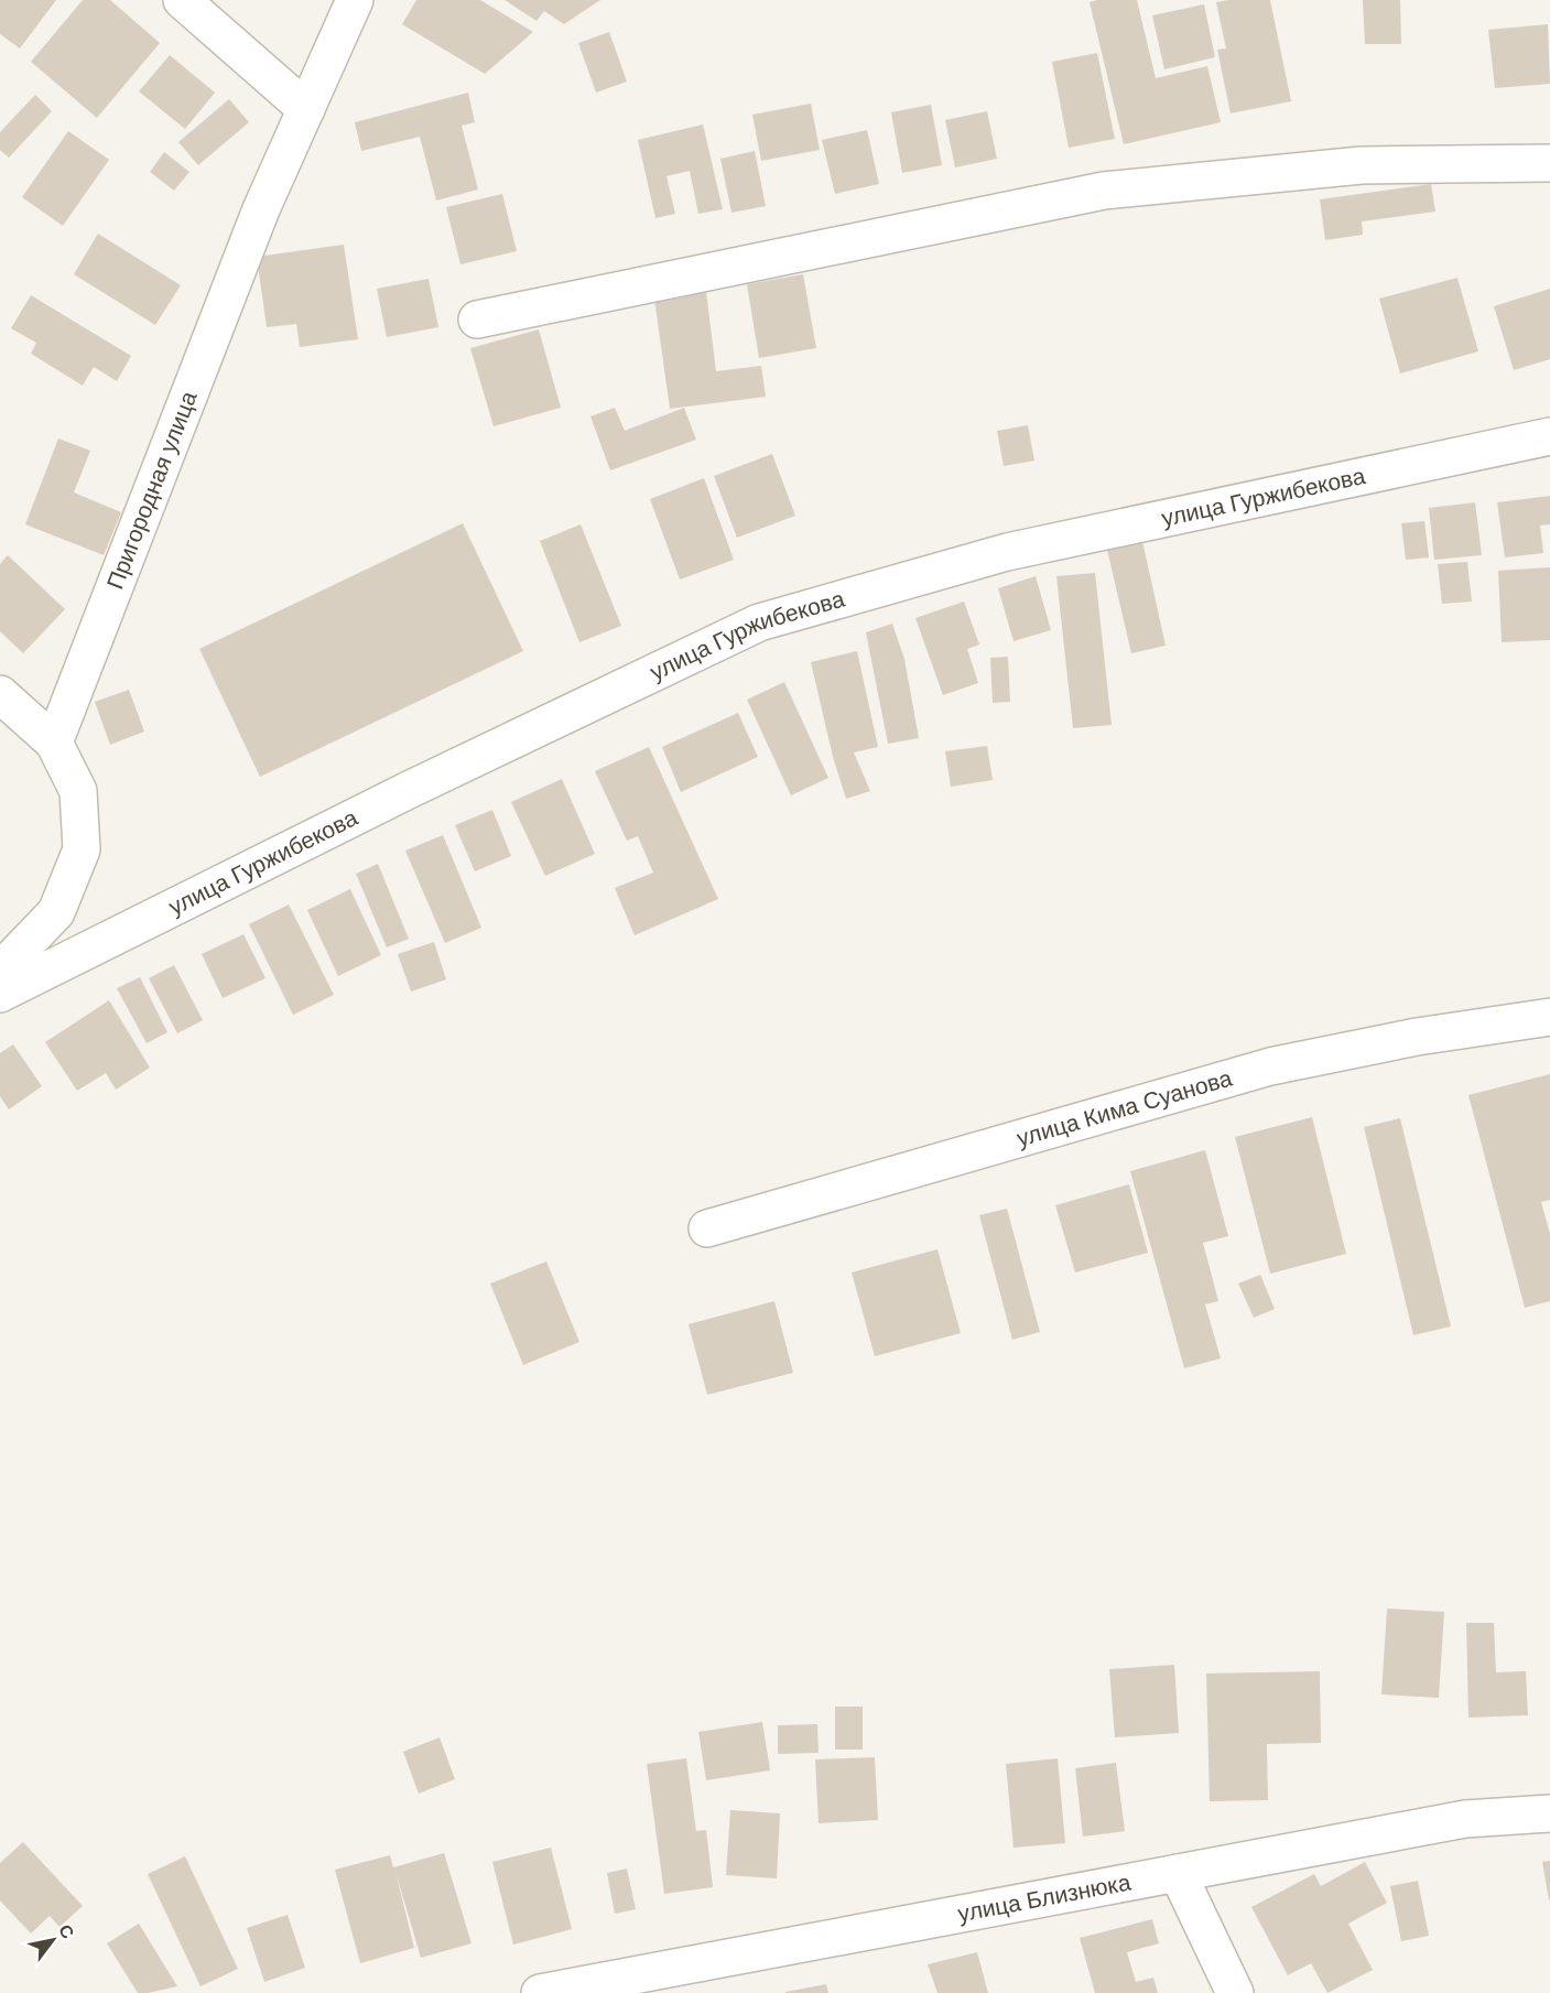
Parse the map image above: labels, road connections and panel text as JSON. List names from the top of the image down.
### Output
{
  "streets": {
    "street": [
      "Пригородная улица",
      "улица Гуржибекова",
      "улица Кима Суанова",
      "улица Близнюка"
    ]
  },
  "north": "top right"
}
